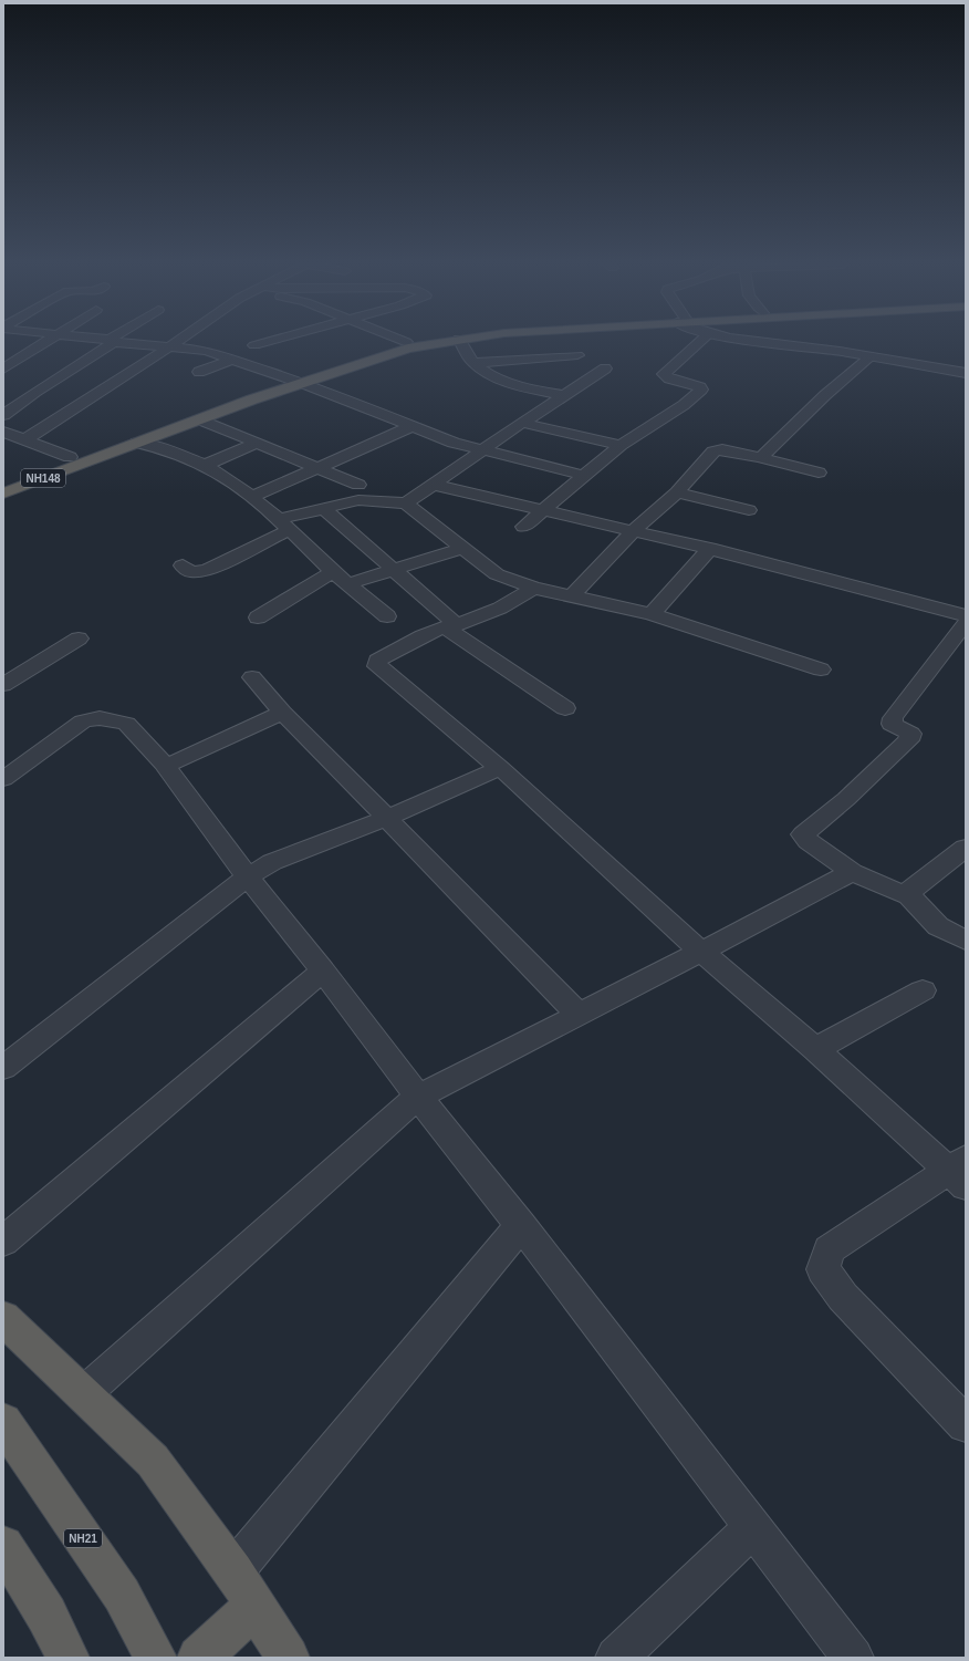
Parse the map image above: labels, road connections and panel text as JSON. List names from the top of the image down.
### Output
{
  "streets": {
    "highway": ["NH148", "NH21"]
  }
}
